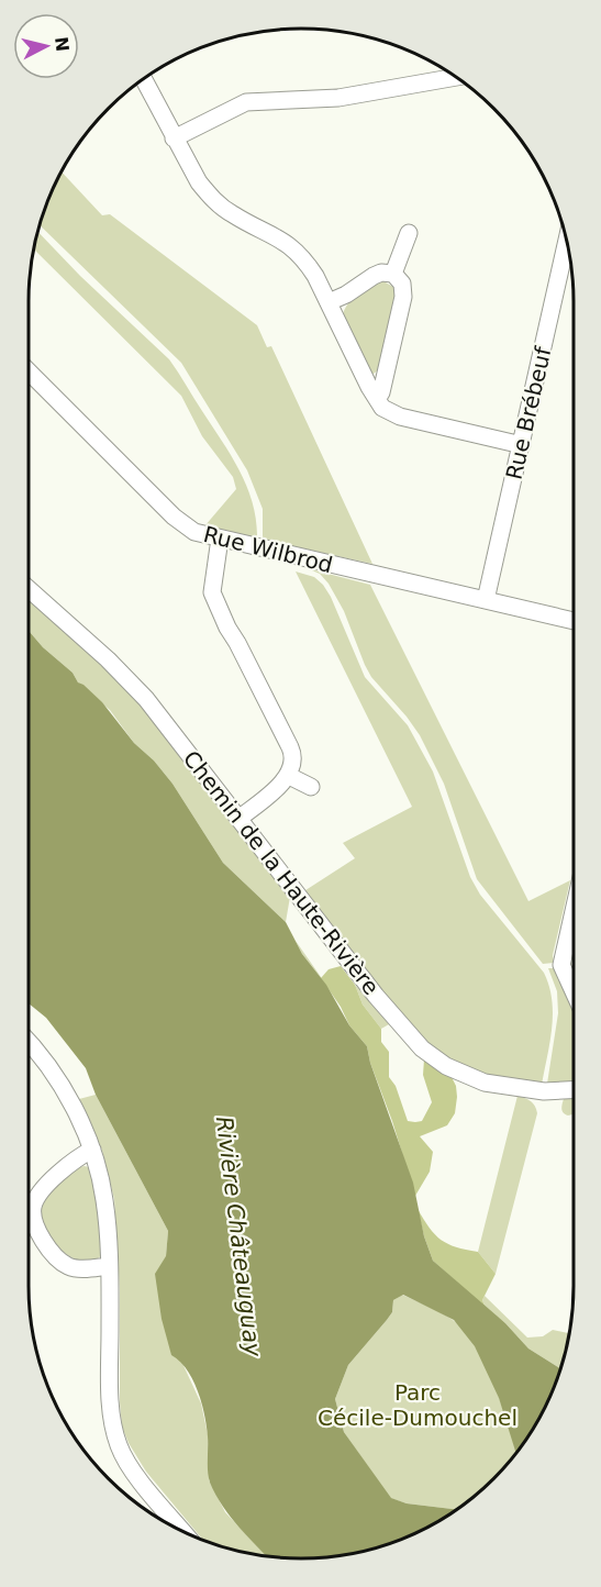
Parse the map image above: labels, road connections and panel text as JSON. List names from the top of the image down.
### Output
{
  "streets": {
    "street": ["Rue Brébeuf", "Rue Wilbrod", "Chemin de la Haute-Rivière"]
  },
  "crossings": [
    ["Rue Brébeuf", "Rue Wilbrod"]
  ],
  "water": ["Rivière Châteauguay"],
  "parks": ["Parc Cécile-Dumouchel"],
  "north": "right"
}
